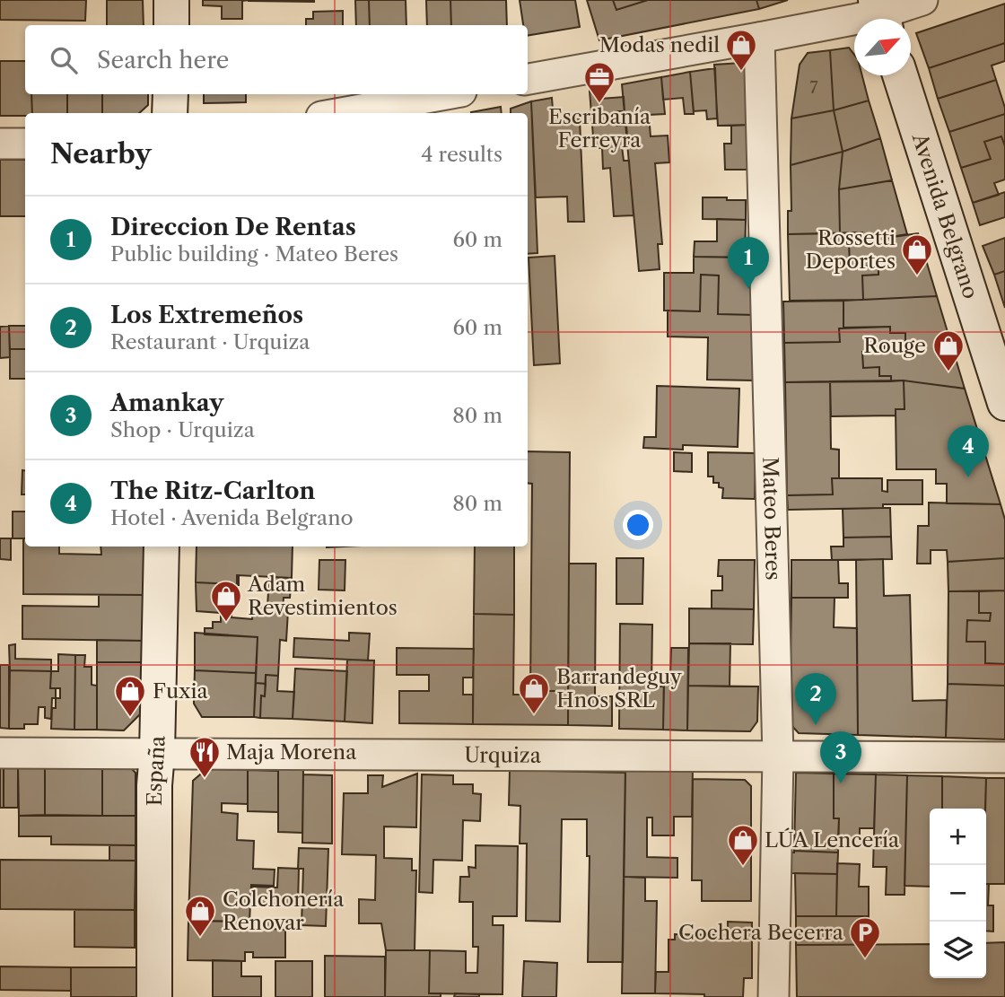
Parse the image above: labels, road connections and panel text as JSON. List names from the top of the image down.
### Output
{
  "streets": {
    "street": [
      "Avenida Belgrano",
      "Mateo Beres",
      "Urquiza",
      "España"
    ]
  },
  "crossings": [
    ["Mateo Beres", "Urquiza"],
    ["Urquiza", "España"]
  ],
  "places": {
    "shop": [
      "Modas nedil",
      "Rossetti Deportes",
      "Rouge",
      "Adam Revestimientos",
      "Barrandeguy Hnos SRL",
      "Fuxia",
      "LÚA Lencería",
      "Colchonería Renovar"
    ],
    "office": ["Escribanía Ferreyra"],
    "restaurant": ["Maja Morena"],
    "parking": ["Cochera Becerra"]
  },
  "house_numbers": ["7"],
  "north": "top right",
  "page": {
    "search": "Search here",
    "heading": ["Nearby", "4 results"],
    "list": [
      {
        "mark": "1",
        "name": "Direccion De Rentas",
        "note": "Public building · Mateo Beres",
        "value": "60 m"
      },
      {
        "mark": "2",
        "name": "Los Extremeños",
        "note": "Restaurant · Urquiza",
        "value": "60 m"
      },
      {
        "mark": "3",
        "name": "Amankay",
        "note": "Shop · Urquiza",
        "value": "80 m"
      },
      {
        "mark": "4",
        "name": "The Ritz-Carlton",
        "note": "Hotel · Avenida Belgrano",
        "value": "80 m"
      }
    ],
    "pins": [
      "1",
      "4",
      "2",
      "3"
    ],
    "map_buttons": ["+", "−"]
  }
}
